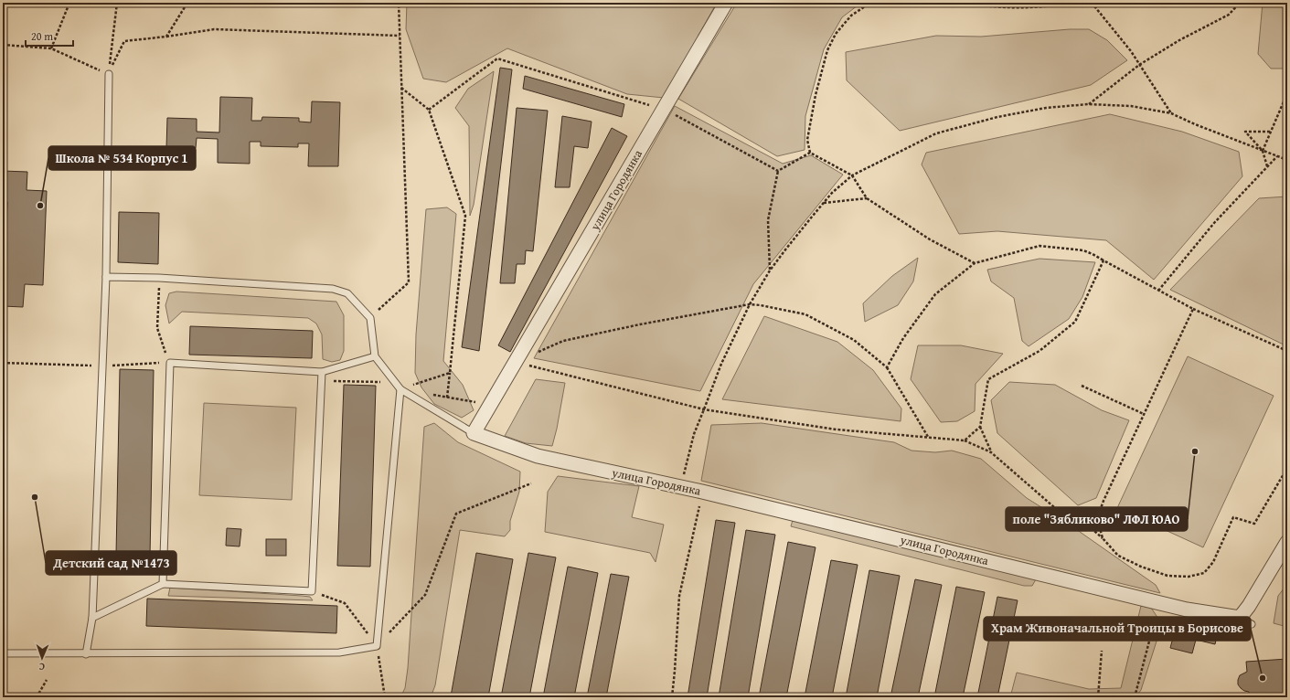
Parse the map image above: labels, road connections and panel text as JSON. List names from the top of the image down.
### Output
{
  "streets": {
    "street": ["улица Городянка"]
  },
  "places": [
    "Школа № 534 Корпус 1",
    "поле \"Зябликово\" ЛФЛ ЮАО",
    "Детский сад №1473",
    "Храм Живоначальной Троицы в Борисове"
  ],
  "scale_bar": "20 m",
  "north": "bottom"
}
